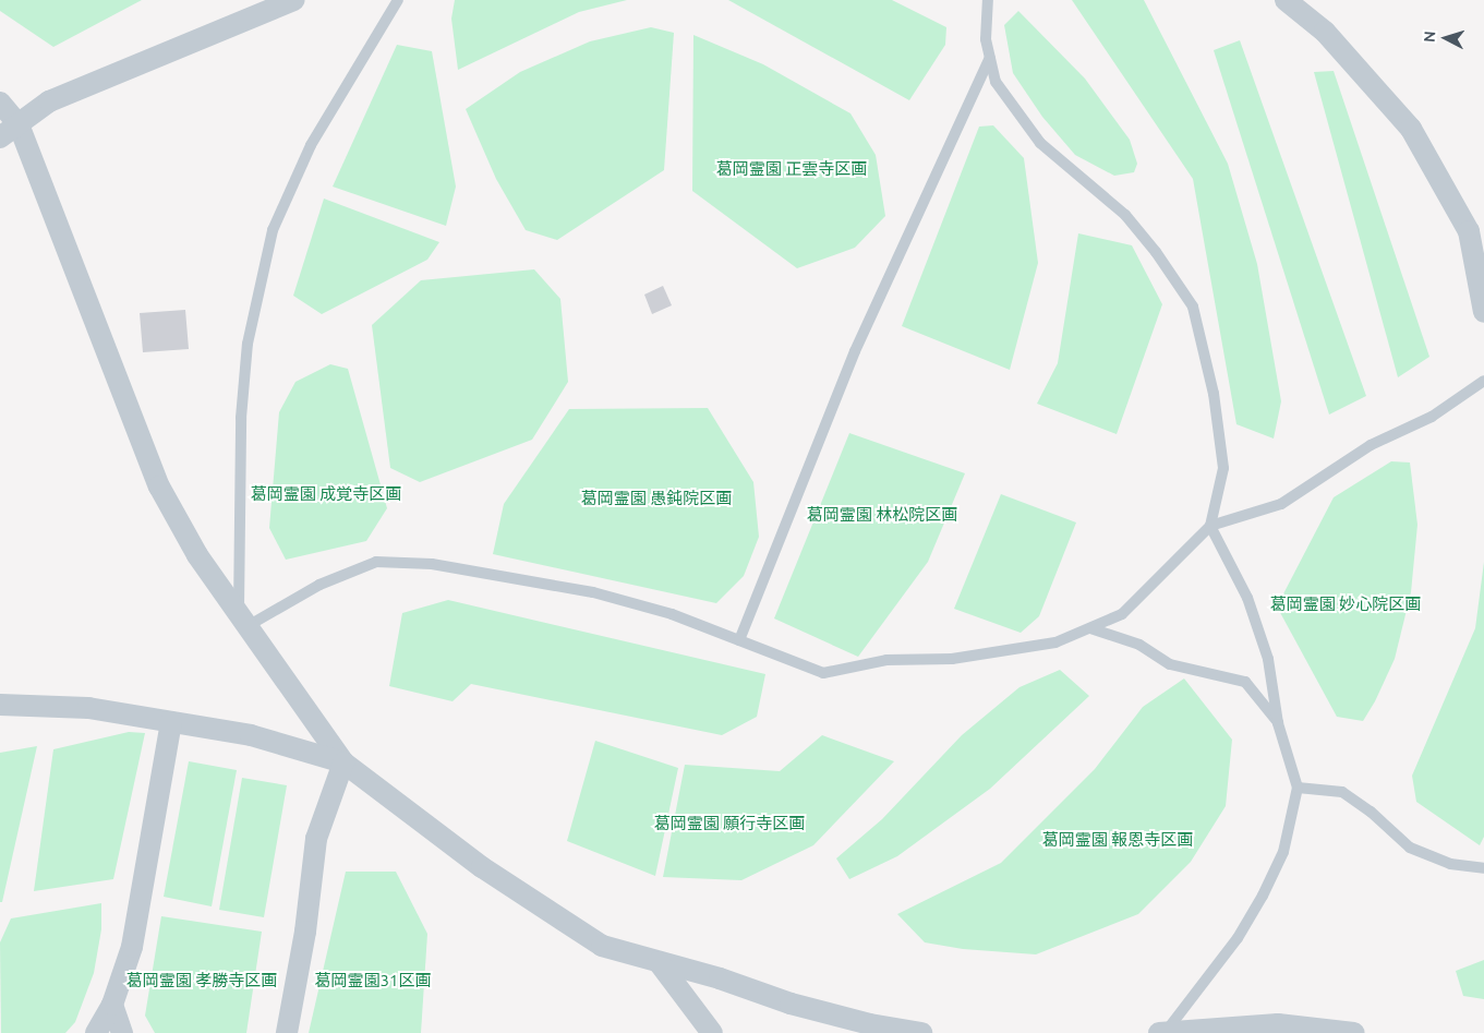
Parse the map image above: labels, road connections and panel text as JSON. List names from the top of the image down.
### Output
{
  "parks": [
    "葛岡霊園 正雲寺区画",
    "葛岡霊園 成覚寺区画",
    "葛岡霊園 愚鈍院区画",
    "葛岡霊園 林松院区画",
    "葛岡霊園 妙心院区画",
    "葛岡霊園 願行寺区画",
    "葛岡霊園 報恩寺区画",
    "葛岡霊園 孝勝寺区画",
    "葛岡霊園31区画"
  ],
  "north": "left"
}
